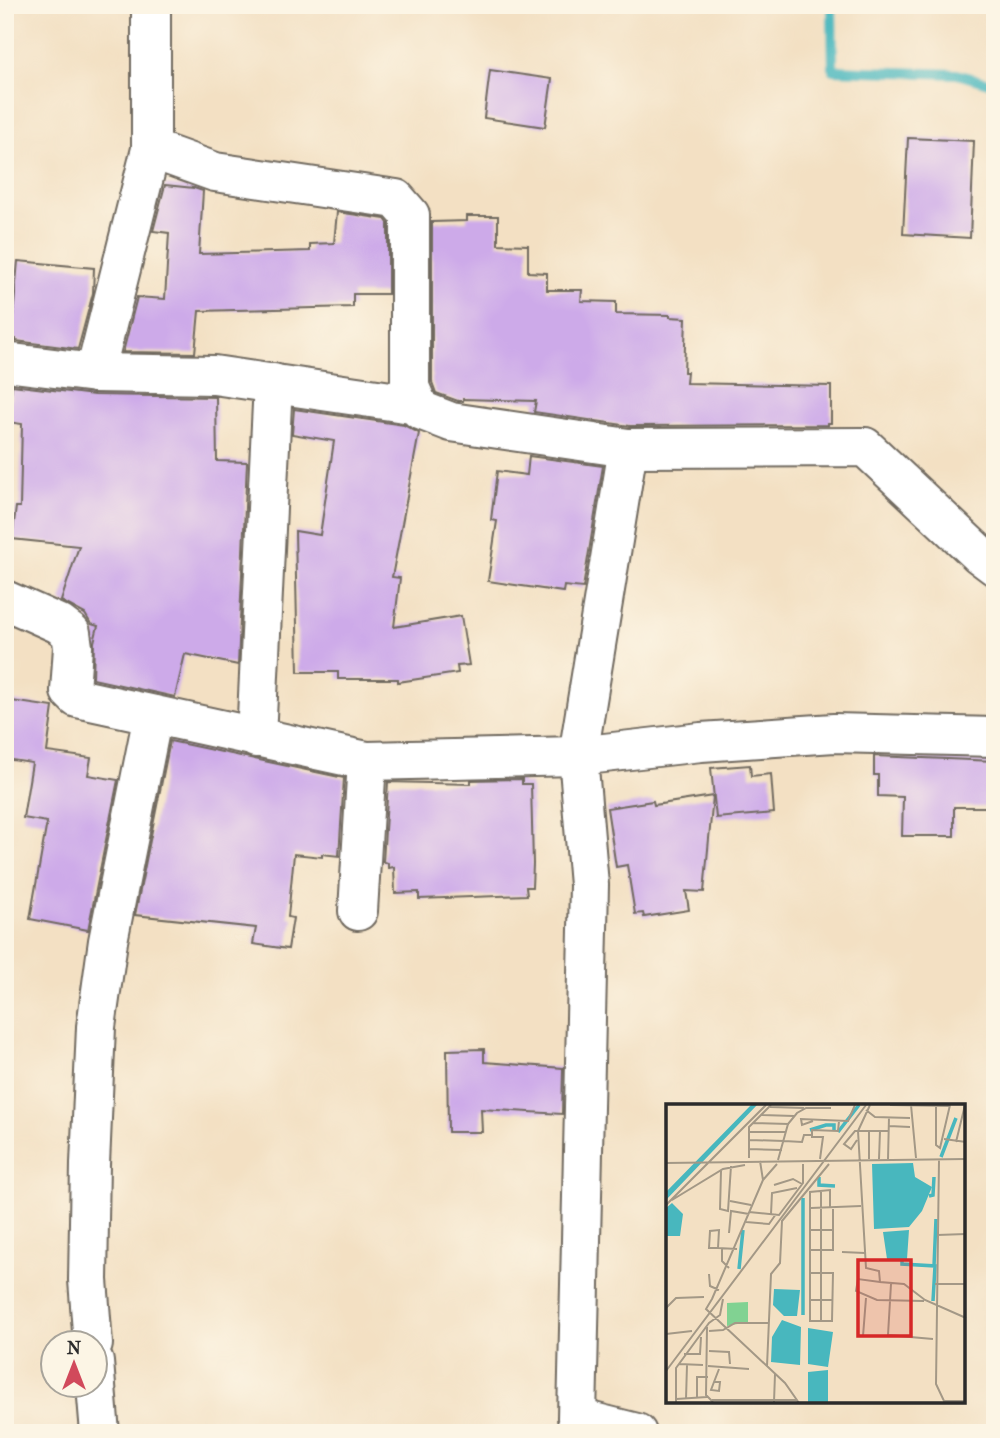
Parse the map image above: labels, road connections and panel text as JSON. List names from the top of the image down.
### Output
{
  "north": "top"
}
